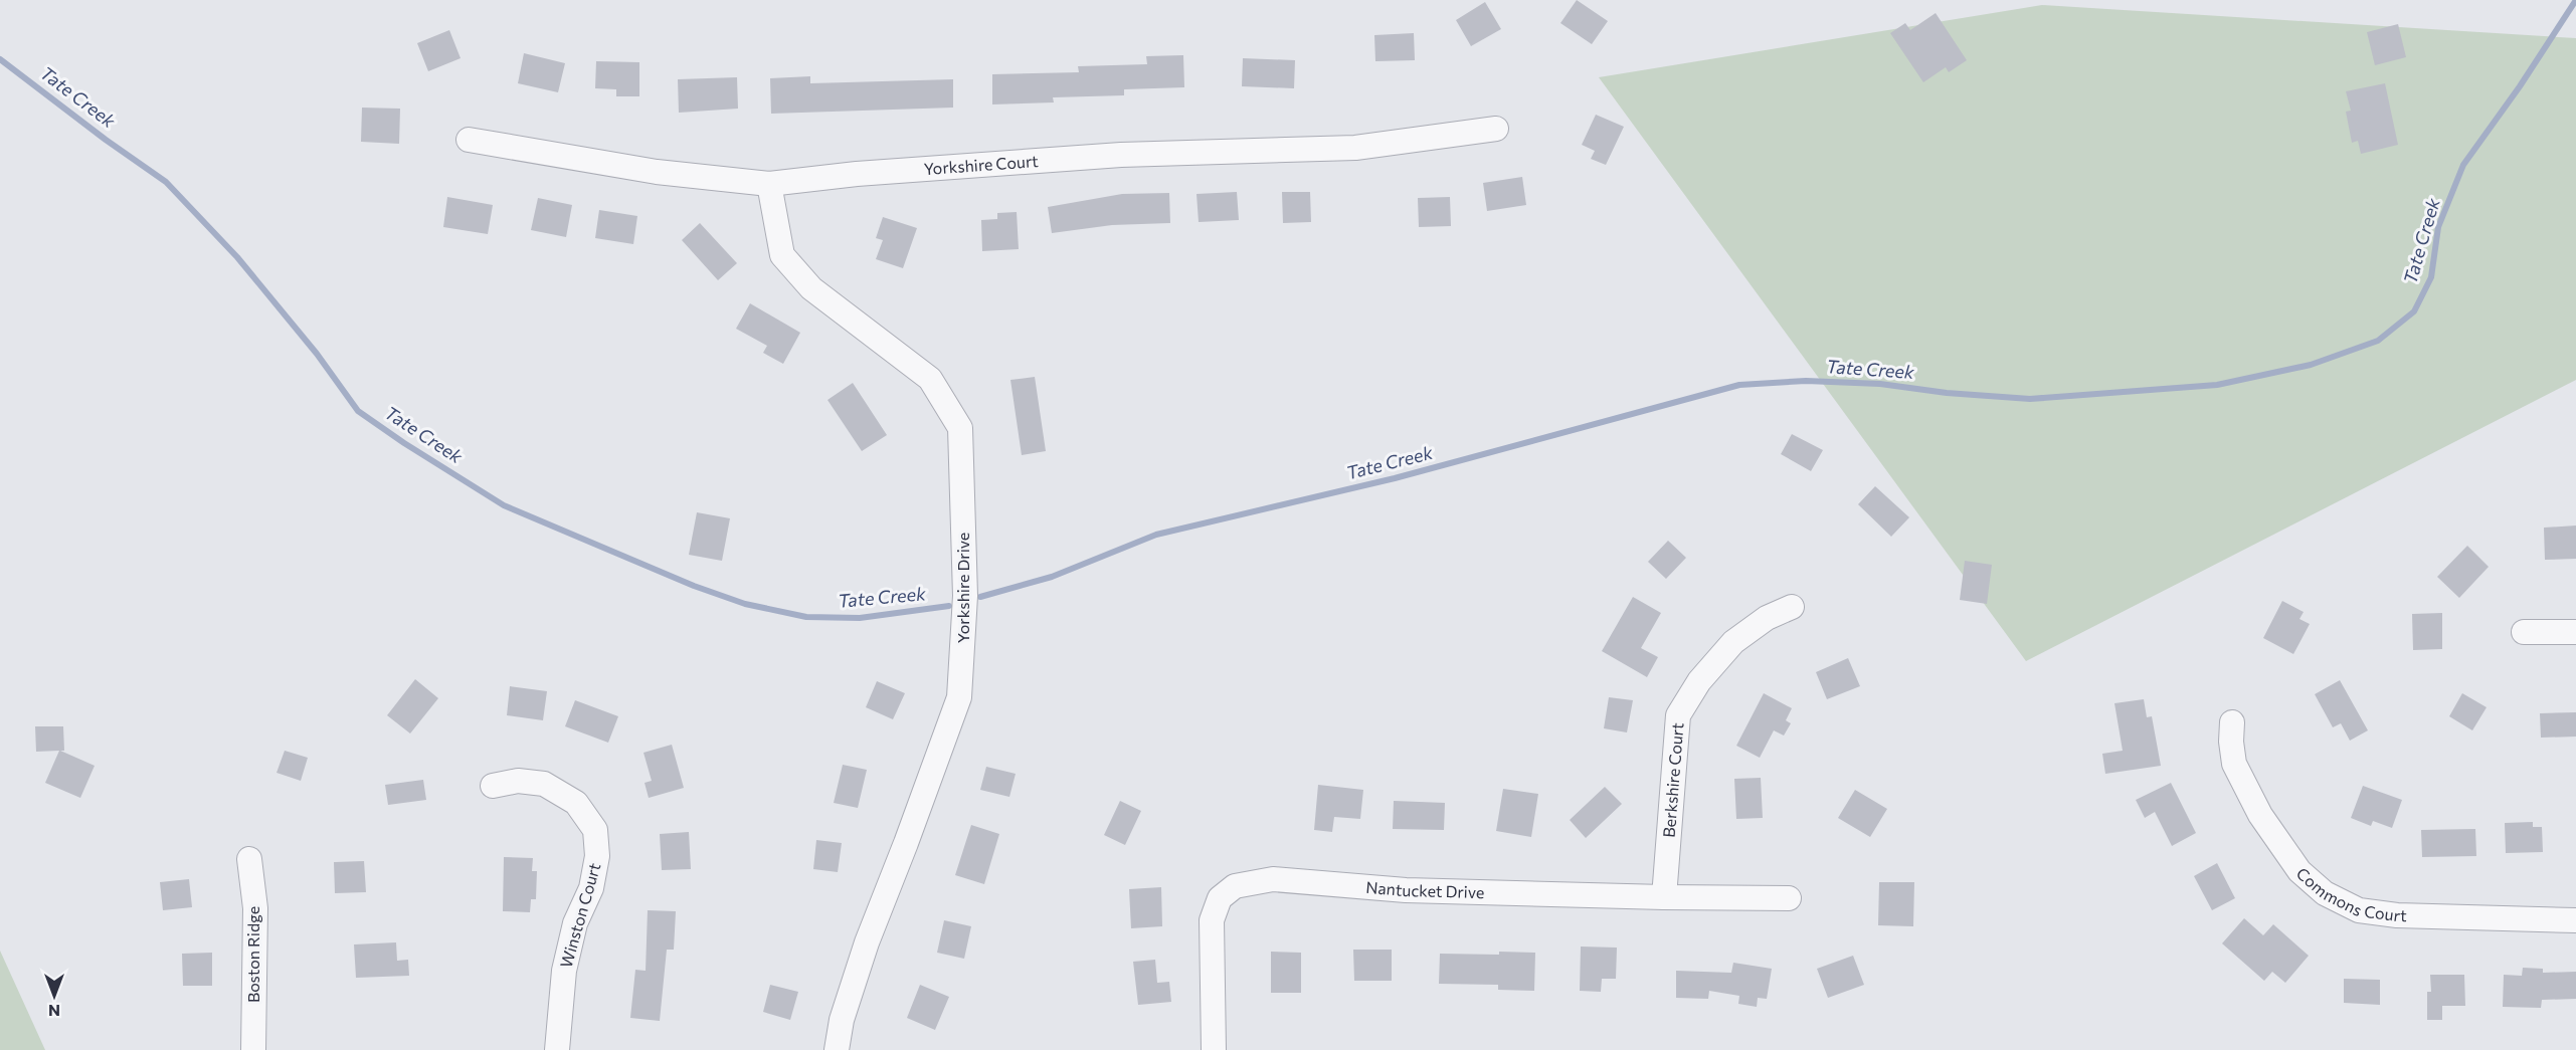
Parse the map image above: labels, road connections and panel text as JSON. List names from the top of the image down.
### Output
{
  "streets": {
    "street": [
      "Yorkshire Court",
      "Yorkshire Drive",
      "Berkshire Court",
      "Nantucket Drive",
      "Commons Court",
      "Winston Court",
      "Boston Ridge"
    ]
  },
  "crossings": [
    ["Yorkshire Court", "Yorkshire Drive"],
    ["Berkshire Court", "Nantucket Drive"]
  ],
  "water": ["Tate Creek"],
  "north": "bottom"
}
